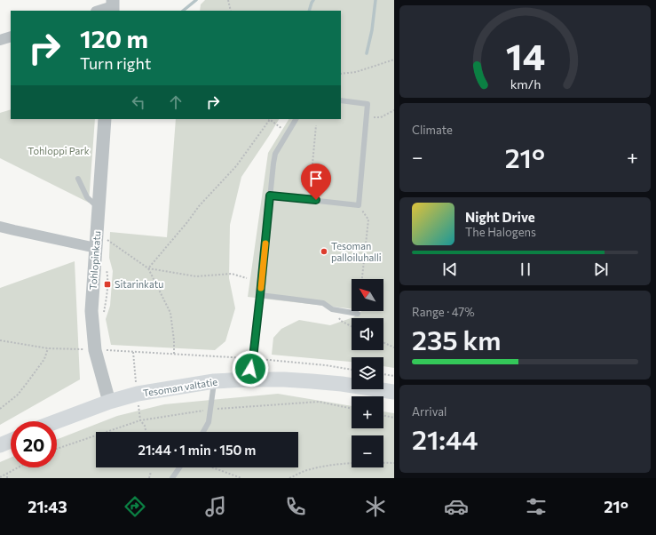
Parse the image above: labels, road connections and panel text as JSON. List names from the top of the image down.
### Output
{
  "streets": {
    "main road": ["Tesoman valtatie"],
    "street": ["Tohlopinkatu"]
  },
  "crossings": [
    ["Tohlopinkatu", "Tesoman valtatie"]
  ],
  "parks": ["Tohloppi Park"],
  "places": {
    "other": ["Tesoman palloiluhalli"],
    "transit": ["Sitarinkatu"]
  },
  "north": "top left",
  "page": {
    "turn": ["120 m", "Turn right"],
    "tile": [
      "Climate",
      ["Range · 47%", "235 km"],
      ["Arrival", "21:44"]
    ],
    "heat": ["−", "21°", "+"],
    "song": ["Night Drive", "The Halogens"],
    "map_buttons": ["+", "−"],
    "limit": "20",
    "trip": "21:44 · 1 min · 150 m",
    "tabs": ["21:43", "21°"],
    "gauge": ["14", "km/h"]
  }
}
